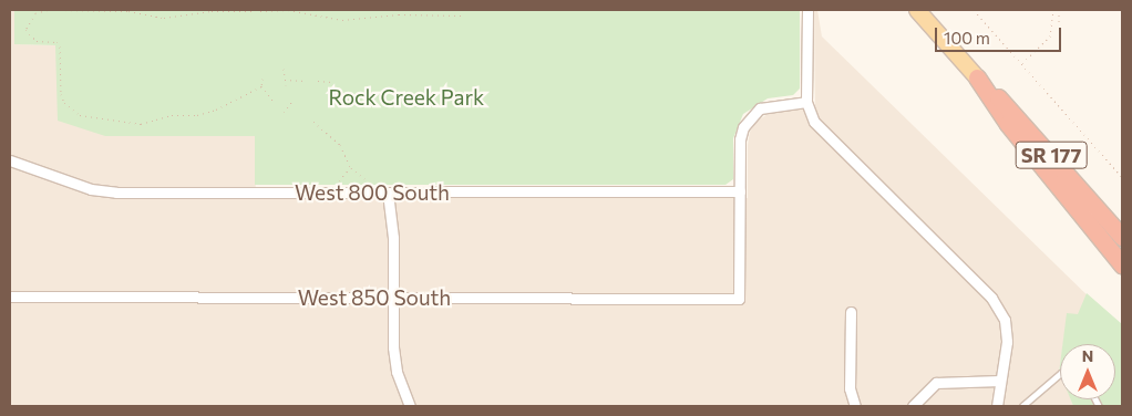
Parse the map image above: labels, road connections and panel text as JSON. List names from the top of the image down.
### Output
{
  "streets": {
    "highway": ["SR 177"],
    "street": ["West 800 South", "West 850 South"]
  },
  "crossings": [
    ["West 800 South", "West 850 South"]
  ],
  "parks": ["Rock Creek Park"],
  "scale_bar": "100 m",
  "north": "top"
}
